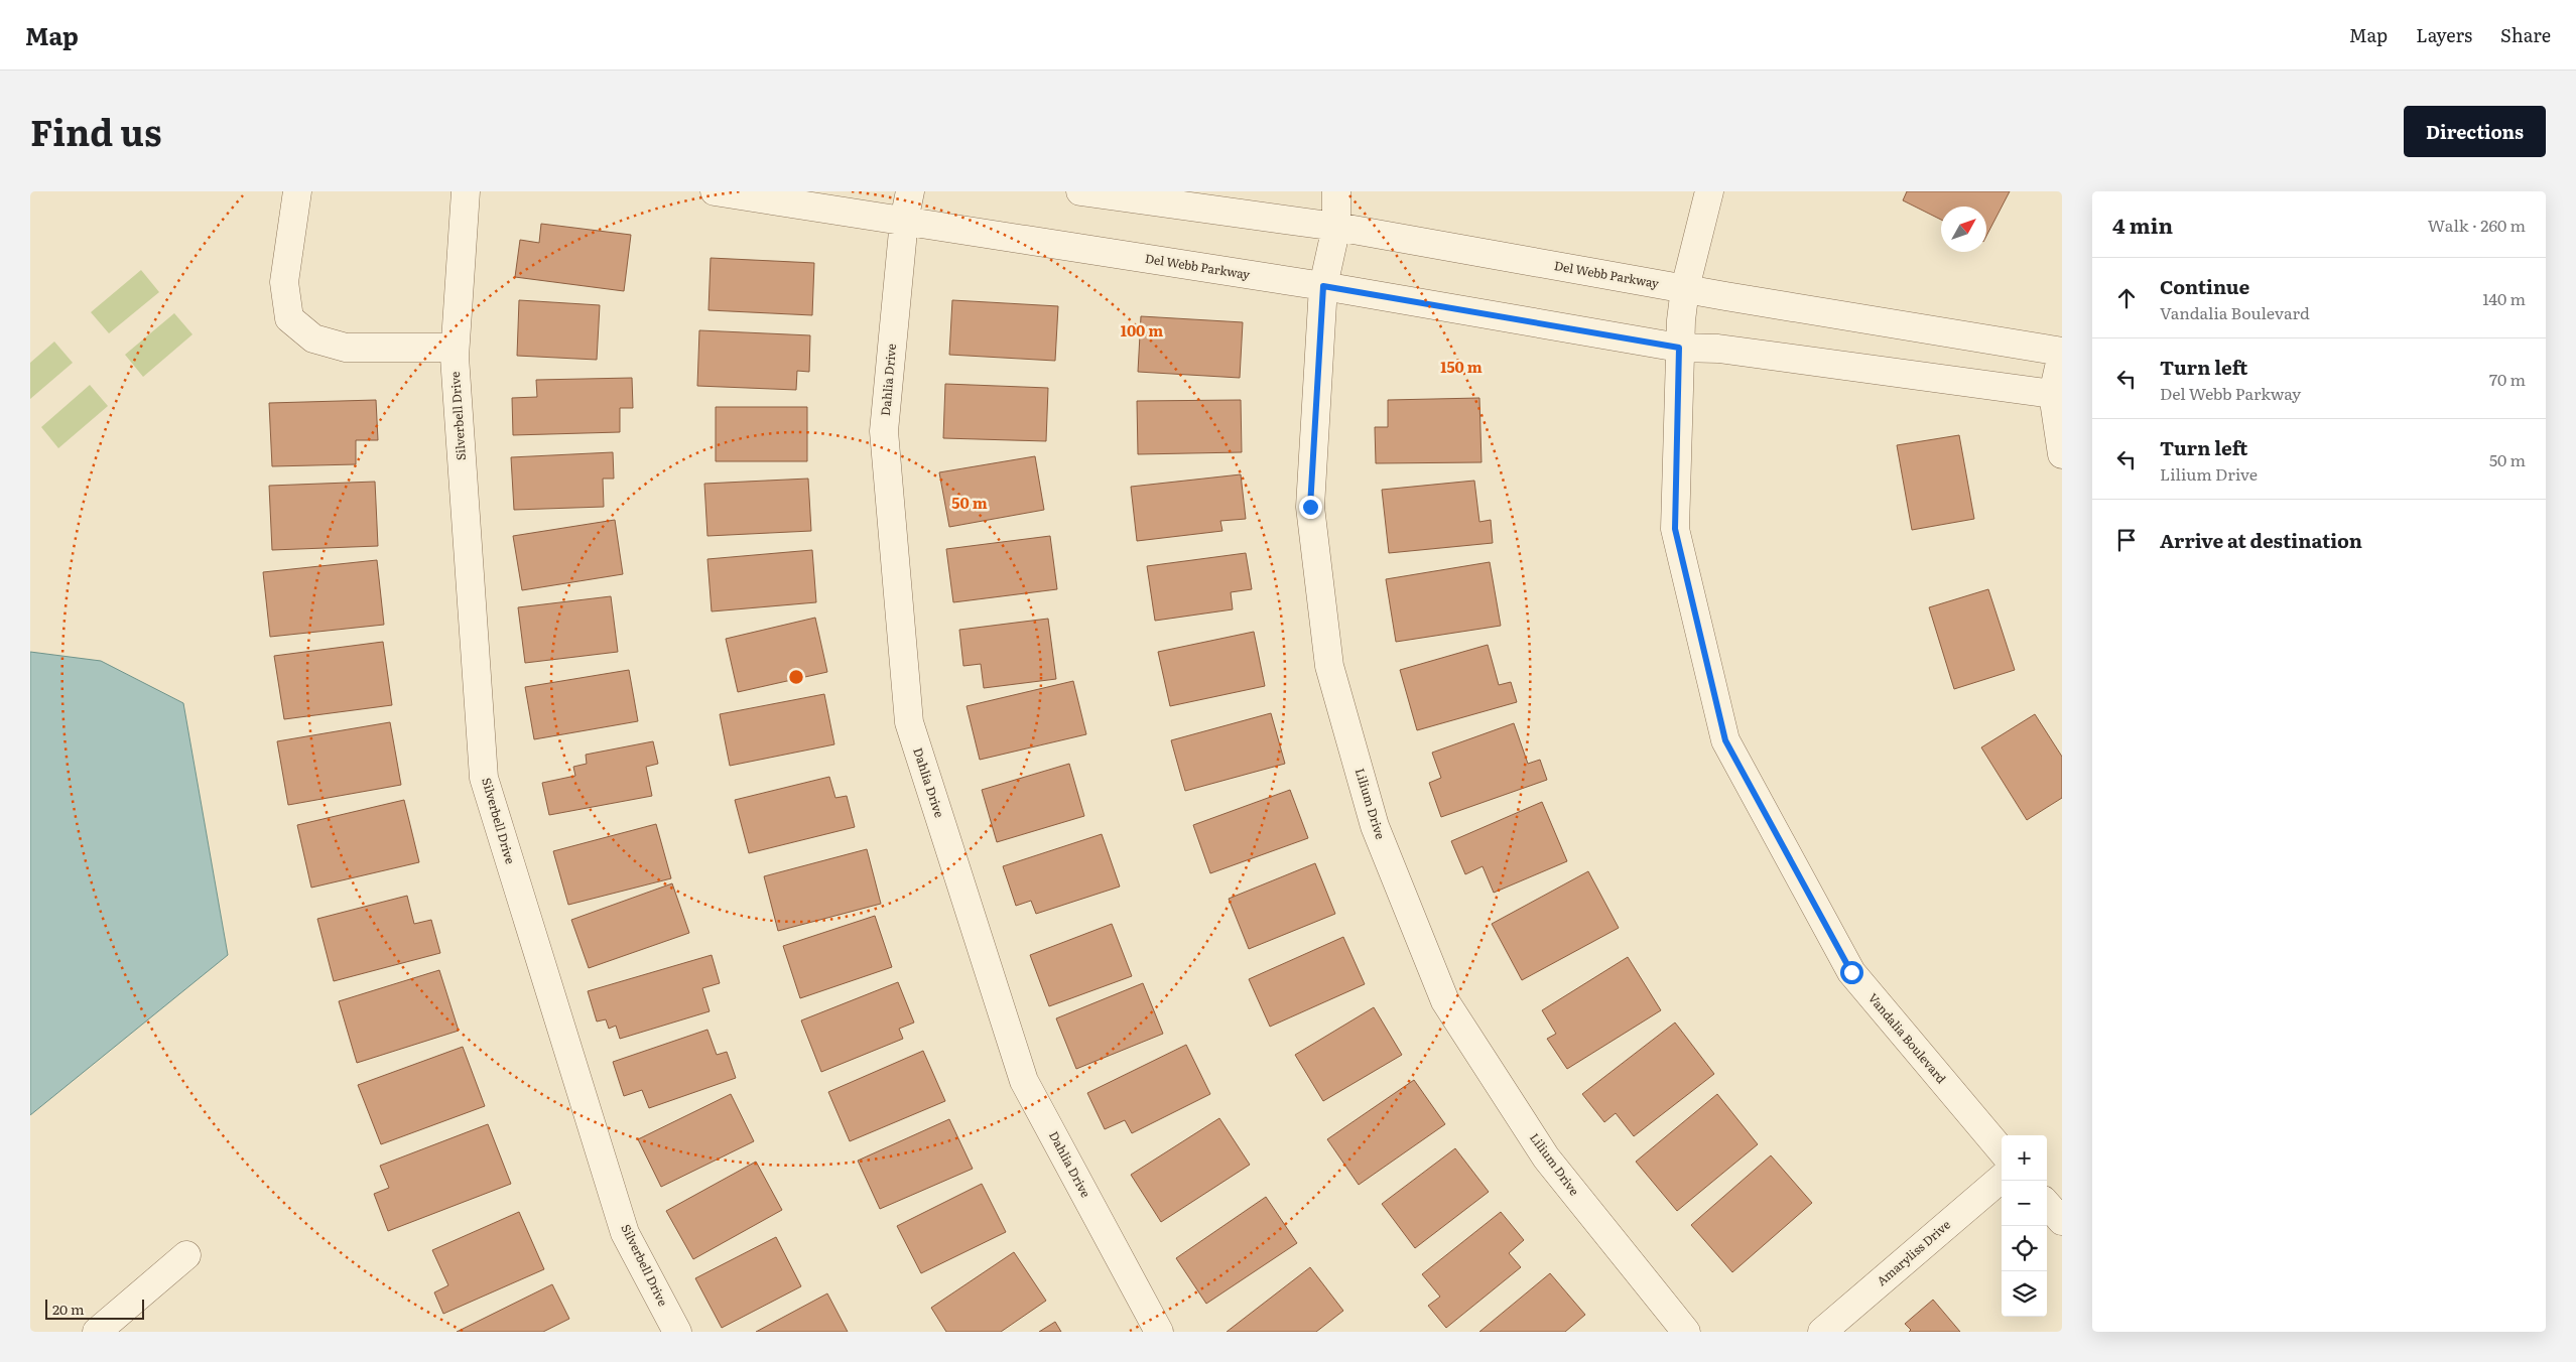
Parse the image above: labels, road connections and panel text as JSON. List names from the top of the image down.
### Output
{
  "streets": {
    "street": [
      "Del Webb Parkway",
      "Dahlia Drive",
      "Silverbell Drive",
      "Lilium Drive",
      "Vandalia Boulevard",
      "Amaryliss Drive"
    ]
  },
  "crossings": [
    ["Del Webb Parkway", "Dahlia Drive"],
    ["Del Webb Parkway", "Lilium Drive"],
    ["Del Webb Parkway", "Vandalia Boulevard"]
  ],
  "scale_bar": "20 m",
  "north": "top right",
  "page": {
    "header": "Map",
    "nav": ["Map", "Layers", "Share"],
    "title": "Find us",
    "buttons": "Directions",
    "heading": ["4 min", "Walk · 260 m"],
    "list": [
      ["Continue", "Vandalia Boulevard", "140 m"],
      ["Turn left", "Del Webb Parkway", "70 m"],
      ["Turn left", "Lilium Drive", "50 m"],
      "Arrive at destination"
    ],
    "map_buttons": ["+", "−"],
    "scale": "20 m"
  },
  "rings": ["100 m", "150 m", "50 m"]
}
